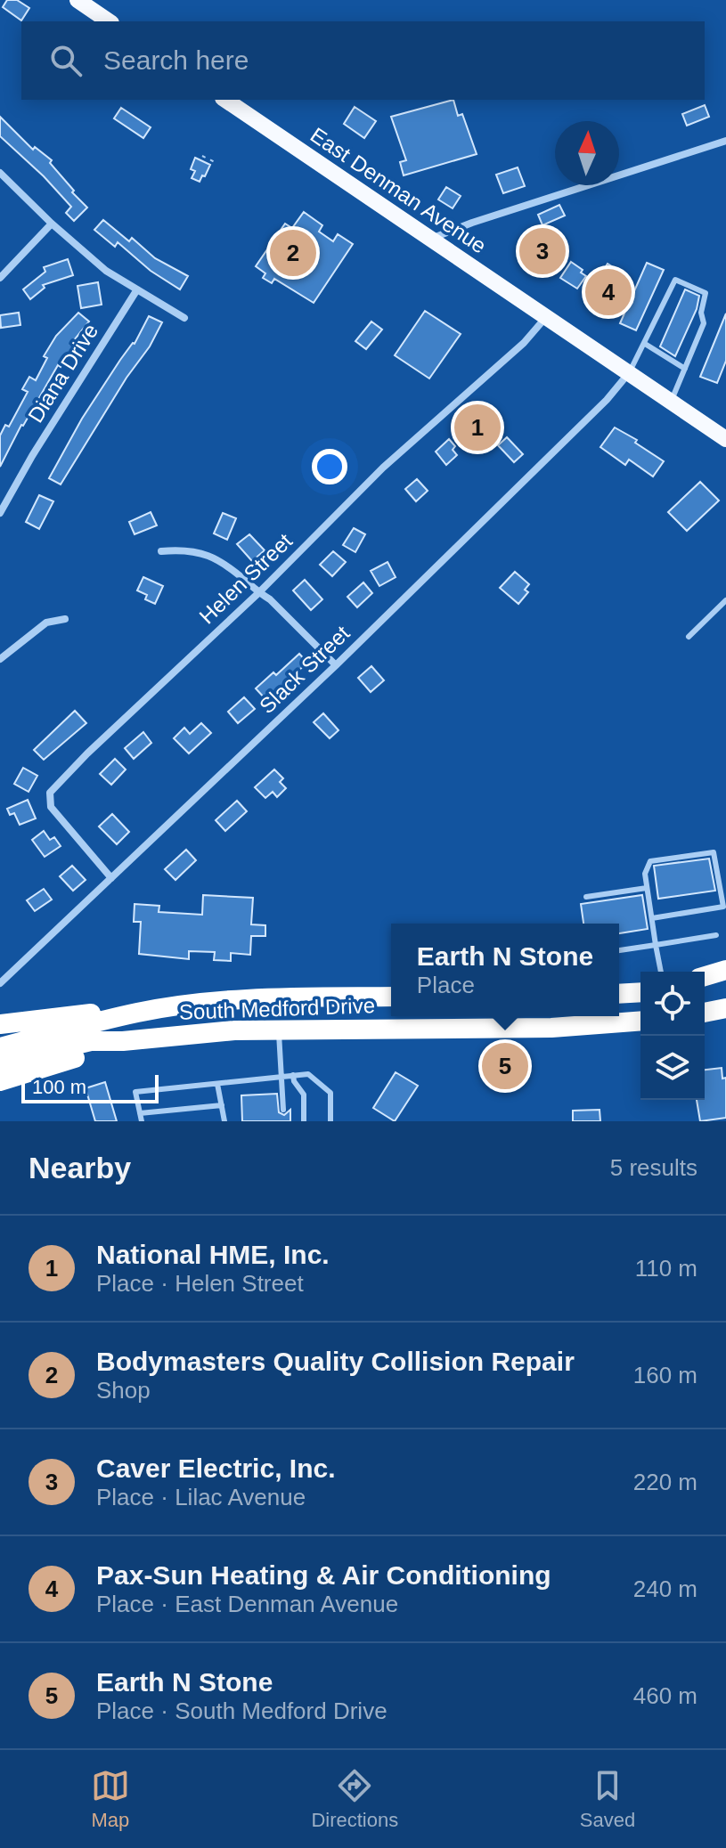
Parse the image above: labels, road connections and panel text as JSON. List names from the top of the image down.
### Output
{
  "streets": {
    "highway": ["South Medford Drive"],
    "main road": ["East Denman Avenue"],
    "street": ["Diana Drive", "Helen Street", "Slack Street"]
  },
  "crossings": [
    ["East Denman Avenue", "Helen Street"],
    ["East Denman Avenue", "Slack Street"],
    ["Helen Street", "Slack Street"]
  ],
  "scale_bar": "100 m",
  "north": "top",
  "page": {
    "search": "Search here",
    "pins": [
      "3",
      "2",
      "4",
      "1",
      "5"
    ],
    "popup": ["Earth N Stone", "Place"],
    "scale": "100 m",
    "heading": ["Nearby", "5 results"],
    "list": [
      {
        "mark": "1",
        "name": "National HME, Inc.",
        "note": "Place · Helen Street",
        "value": "110 m"
      },
      {
        "mark": "2",
        "name": "Bodymasters Quality Collision Repair",
        "note": "Shop",
        "value": "160 m"
      },
      {
        "mark": "3",
        "name": "Caver Electric, Inc.",
        "note": "Place · Lilac Avenue",
        "value": "220 m"
      },
      {
        "mark": "4",
        "name": "Pax-Sun Heating & Air Conditioning",
        "note": "Place · East Denman Avenue",
        "value": "240 m"
      },
      {
        "mark": "5",
        "name": "Earth N Stone",
        "note": "Place · South Medford Drive",
        "value": "460 m"
      }
    ],
    "nav": ["Map", "Directions", "Saved"]
  }
}
